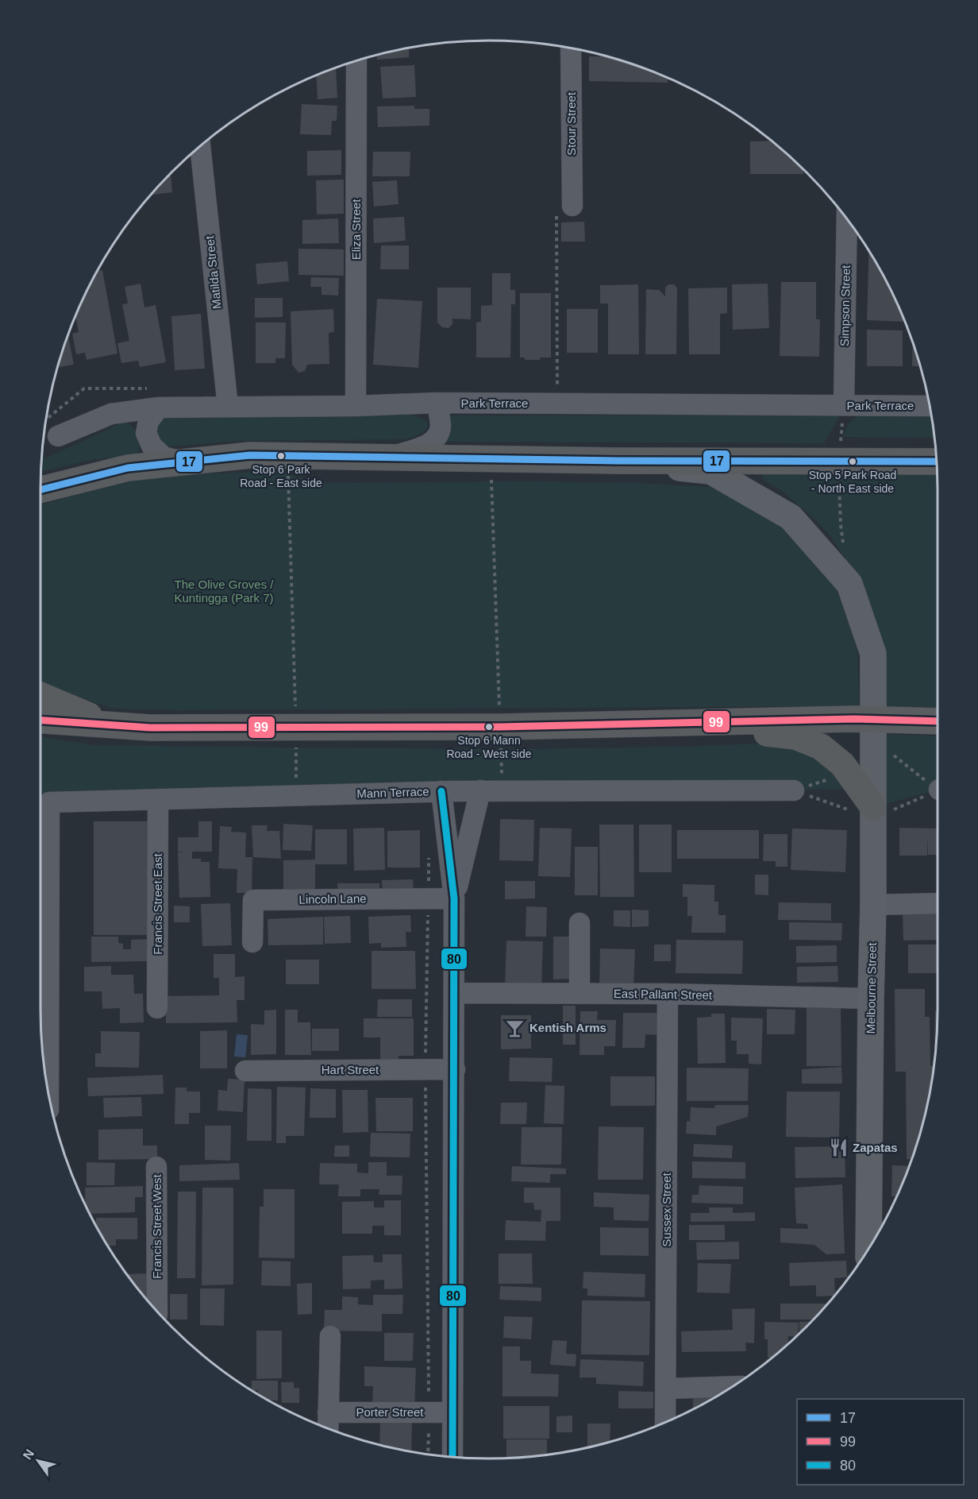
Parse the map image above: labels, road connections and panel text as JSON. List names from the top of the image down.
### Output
{
  "streets": {
    "main road": ["Melbourne Street"],
    "street": [
      "Stour Street",
      "Eliza Street",
      "Matilda Street",
      "Simpson Street",
      "Park Terrace",
      "Mann Terrace",
      "Lincoln Lane",
      "Francis Street East",
      "East Pallant Street",
      "Hart Street",
      "Sussex Street",
      "Francis Street West",
      "Porter Street"
    ]
  },
  "crossings": [
    ["Eliza Street", "Park Terrace"],
    ["Matilda Street", "Park Terrace"],
    ["Simpson Street", "Park Terrace"],
    ["Mann Terrace", "Francis Street East"],
    ["Melbourne Street", "East Pallant Street"],
    ["East Pallant Street", "Sussex Street"]
  ],
  "parks": ["The Olive Groves / Kuntingga (Park 7)"],
  "places": {
    "other": ["Stop 6 Park Road - East side", "Stop 5 Park Road - North East side", "Stop 6 Mann Road - West side"],
    "bar": ["Kentish Arms"],
    "restaurant": ["Zapatas"]
  },
  "lines": ["transit line 17", "transit line 99", "transit line 80"],
  "legend": ["17", "99", "80"],
  "north": "top left"
}
